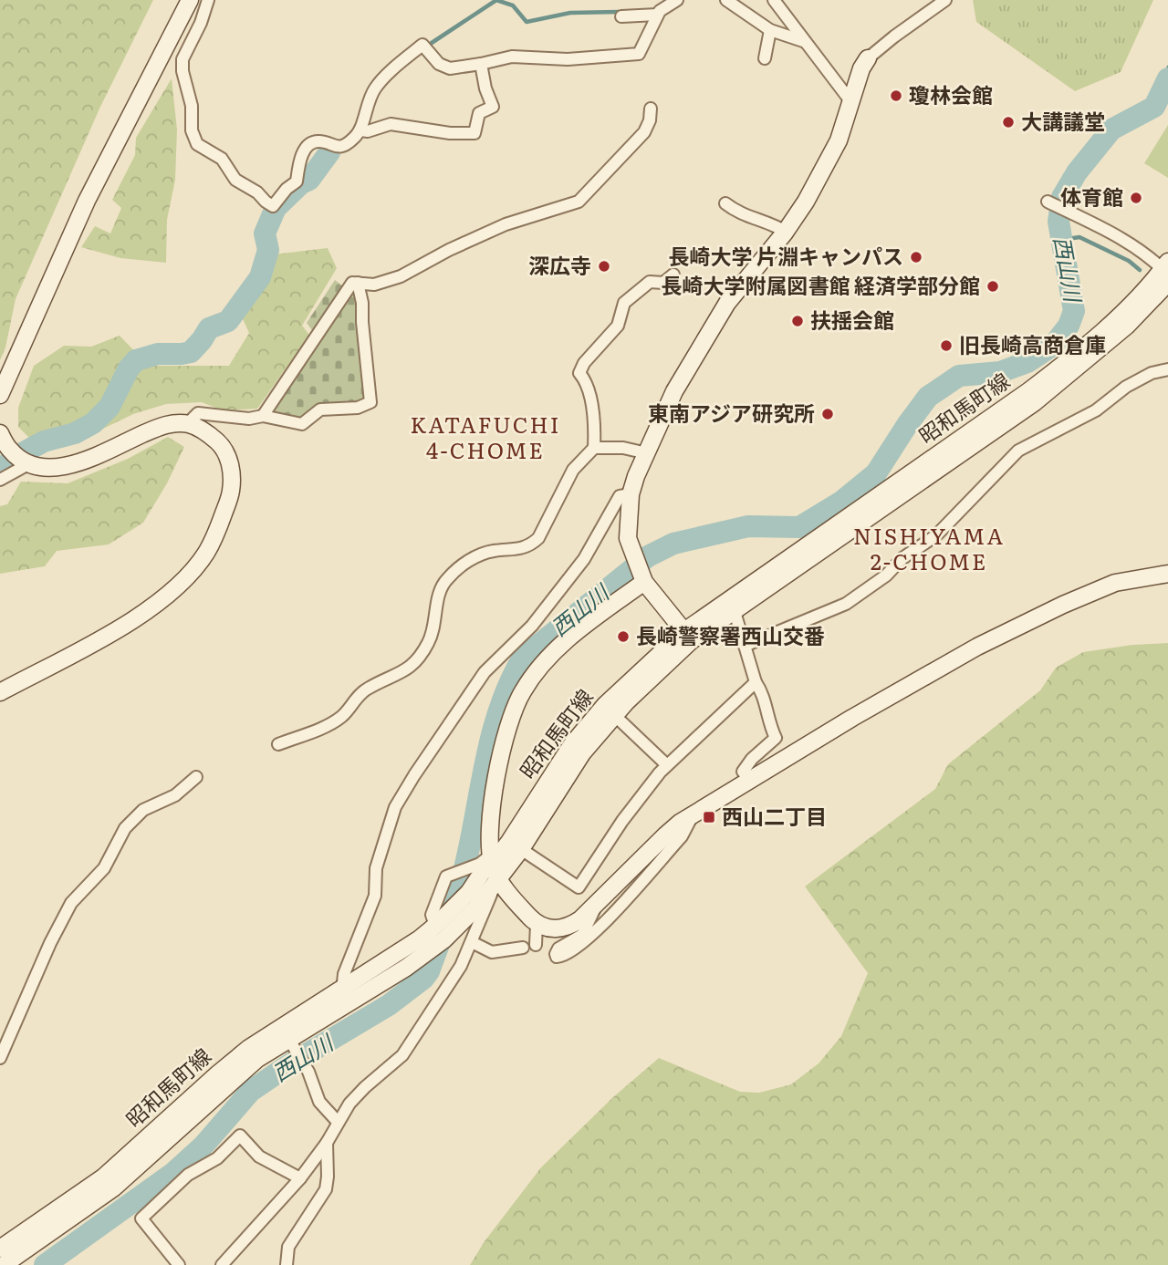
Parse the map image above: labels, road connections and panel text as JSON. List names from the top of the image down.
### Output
{
  "streets": {
    "street": ["昭和馬町線"]
  },
  "districts": ["KATAFUCHI 4-CHOME", "NISHIYAMA 2-CHOME"],
  "water": ["西山川"],
  "places": {
    "other": [
      "瓊林会館",
      "大講議堂",
      "体育館",
      "長崎大学 片淵キャンパス",
      "深広寺",
      "長崎大学附属図書館 経済学部分館",
      "扶揺会館",
      "旧長崎高商倉庫",
      "東南アジア研究所",
      "長崎警察署西山交番"
    ],
    "transit": ["西山二丁目"]
  }
}
